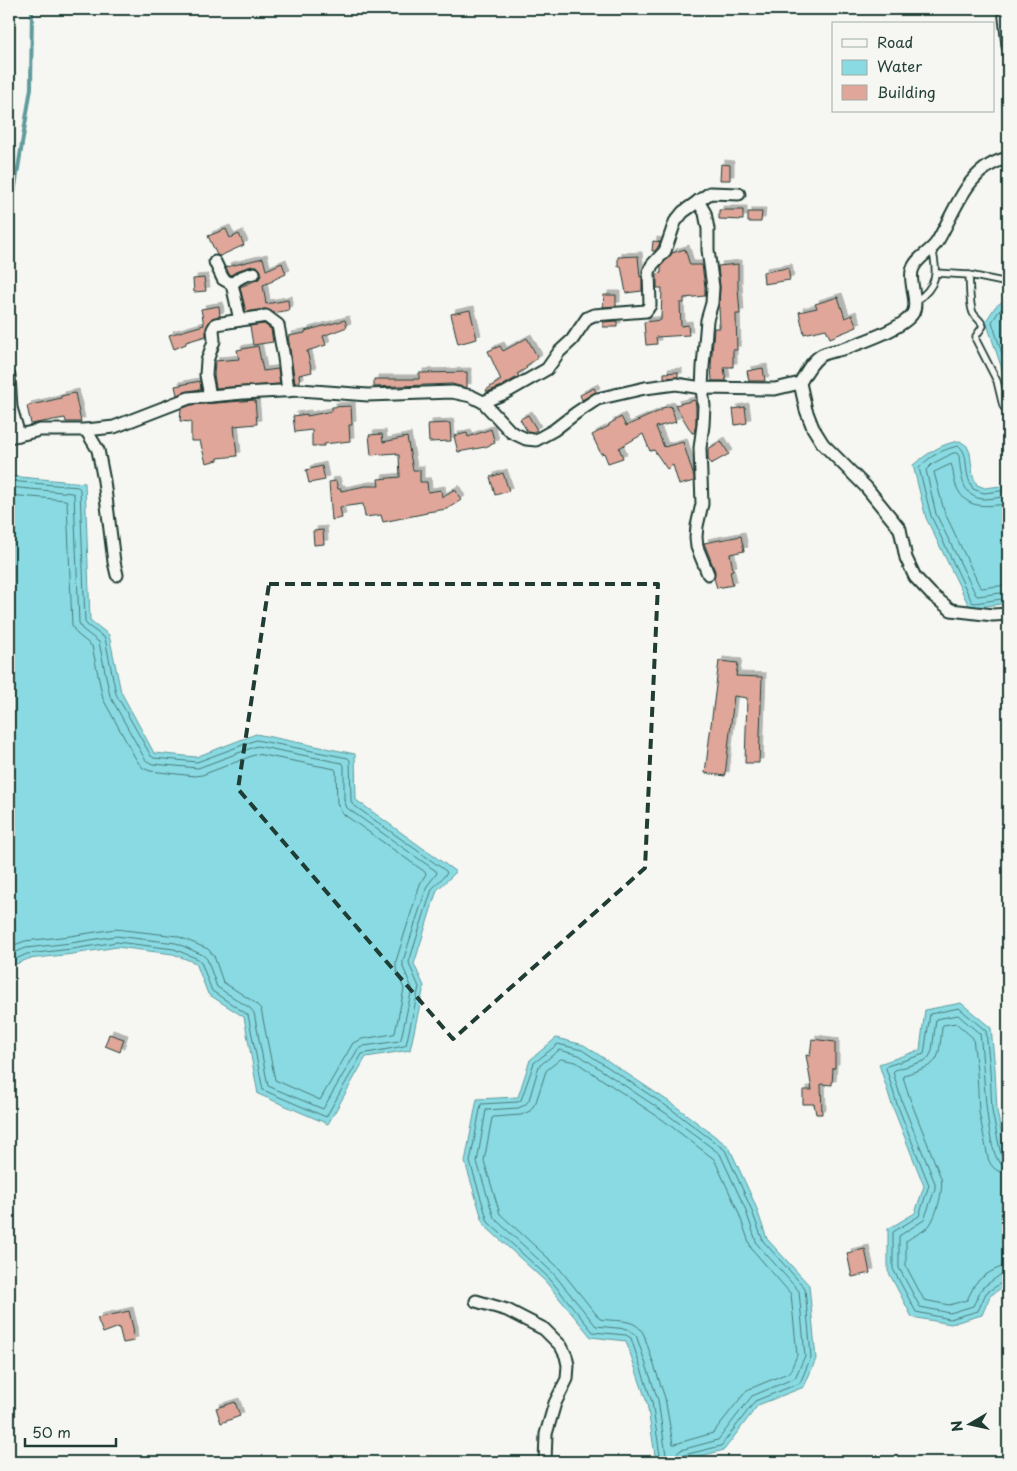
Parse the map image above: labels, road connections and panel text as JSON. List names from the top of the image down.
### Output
{
  "legend": ["Road", "Water", "Building"],
  "scale_bar": "50 m",
  "north": "left"
}
